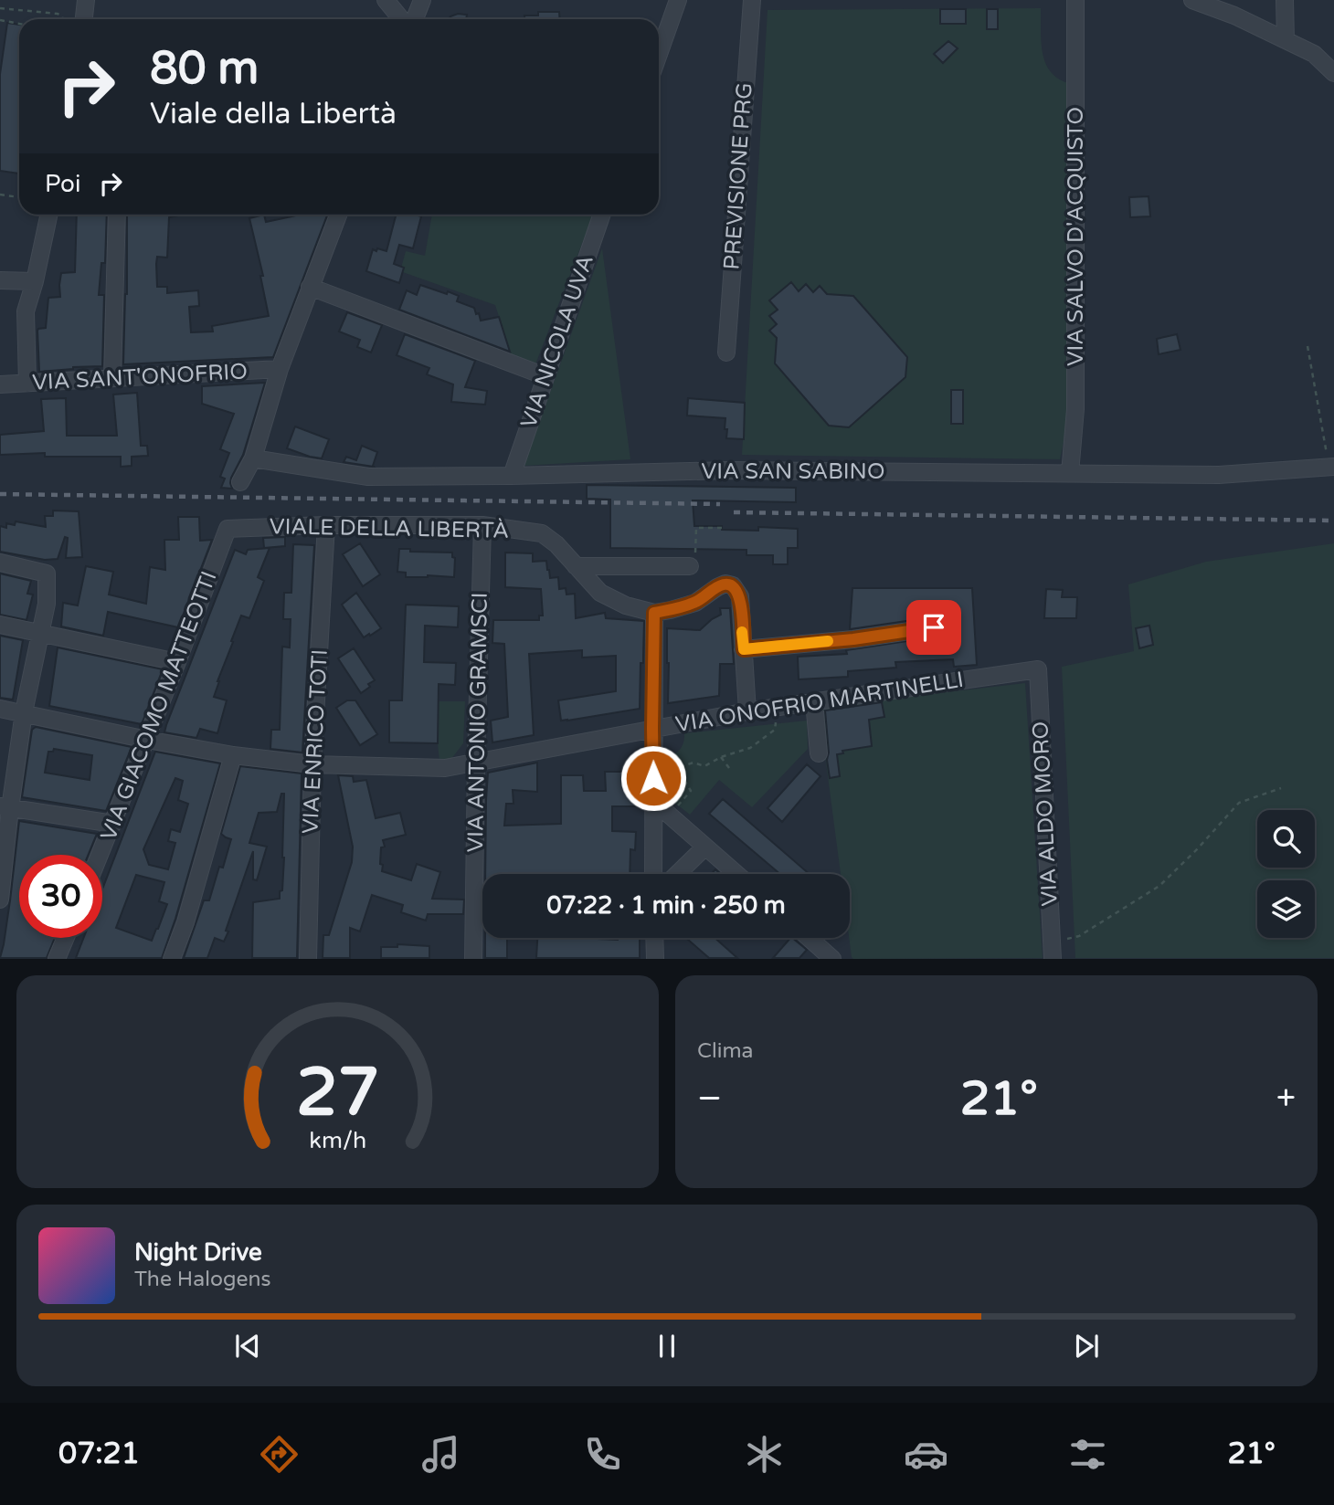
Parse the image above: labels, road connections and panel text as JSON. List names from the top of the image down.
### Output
{
  "streets": {
    "street": [
      "PREVISIONE PRG",
      "VIA SALVO D'ACQUISTO",
      "VIA NICOLA UVA",
      "VIA SANT'ONOFRIO",
      "VIA SAN SABINO",
      "VIALE DELLA LIBERTÀ",
      "VIA ONOFRIO MARTINELLI",
      "VIA GIACOMO MATTEOTTI",
      "VIA ANTONIO GRAMSCI",
      "VIA ENRICO TOTI",
      "VIA ALDO MORO"
    ]
  },
  "crossings": [
    ["VIA SALVO D'ACQUISTO", "VIA SAN SABINO"],
    ["VIA NICOLA UVA", "VIA SAN SABINO"],
    ["VIALE DELLA LIBERTÀ", "VIA GIACOMO MATTEOTTI"],
    ["VIALE DELLA LIBERTÀ", "VIA ANTONIO GRAMSCI"],
    ["VIALE DELLA LIBERTÀ", "VIA ENRICO TOTI"],
    ["VIA ONOFRIO MARTINELLI", "VIA GIACOMO MATTEOTTI"],
    ["VIA ONOFRIO MARTINELLI", "VIA ANTONIO GRAMSCI"],
    ["VIA ONOFRIO MARTINELLI", "VIA ENRICO TOTI"],
    ["VIA ONOFRIO MARTINELLI", "VIA ALDO MORO"]
  ],
  "page": {
    "turn": ["80 m", "Viale della Libertà"],
    "then": "Poi",
    "limit": "30",
    "trip": "07:22 · 1 min · 250 m",
    "tile": "Clima",
    "heat": ["−", "21°", "+"],
    "song": ["Night Drive", "The Halogens"],
    "tabs": ["07:21", "21°"],
    "gauge": ["27", "km/h"]
  }
}
